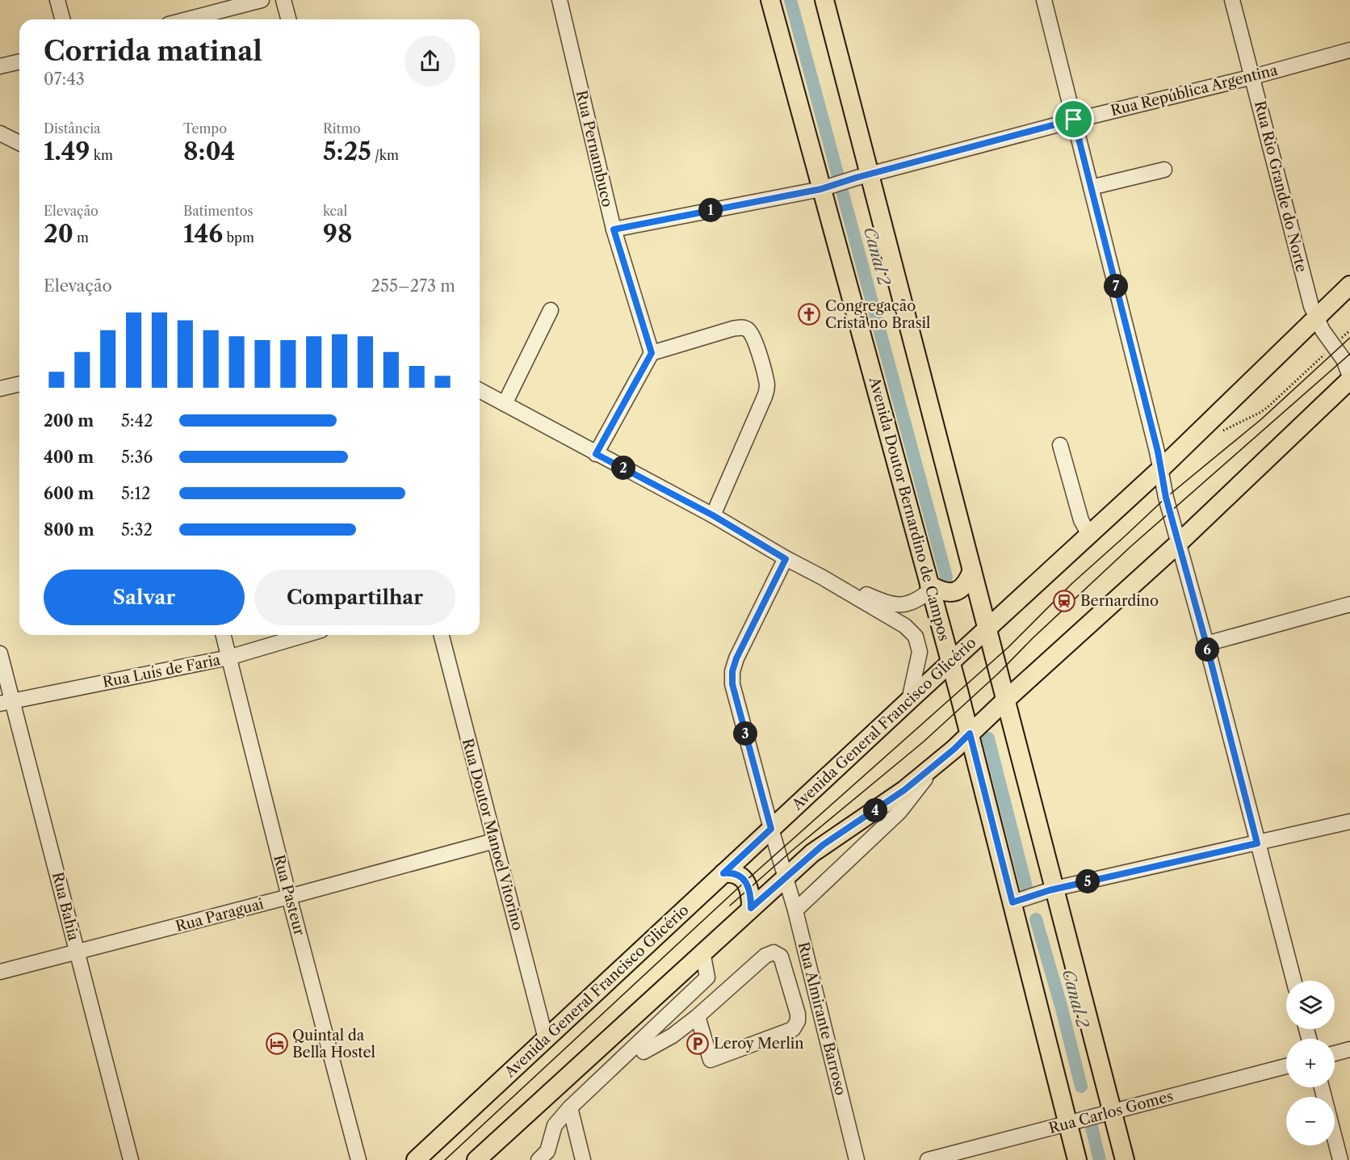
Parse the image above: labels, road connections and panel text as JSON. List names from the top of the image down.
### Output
{
  "streets": {
    "main road": ["Avenida Doutor Bernardino de Campos", "Avenida General Francisco Glicério"],
    "street": [
      "Rua República Argentina",
      "Rua Pernambuco",
      "Rua Rio Grande do Norte",
      "Rua Luís de Faria",
      "Rua Doutor Manoel Vitorino",
      "Rua Pasteur",
      "Rua Bahia",
      "Rua Paraguai",
      "Rua Almirante Barroso",
      "Rua Carlos Gomes"
    ]
  },
  "crossings": [
    ["Rua República Argentina", "Rua Pernambuco"],
    ["Rua República Argentina", "Rua Rio Grande do Norte"],
    ["Rua República Argentina", "Avenida Doutor Bernardino de Campos"],
    ["Rua Rio Grande do Norte", "Avenida General Francisco Glicério"],
    ["Avenida Doutor Bernardino de Campos", "Avenida General Francisco Glicério"],
    ["Avenida Doutor Bernardino de Campos", "Rua Carlos Gomes"],
    ["Rua Luís de Faria", "Rua Pasteur"],
    ["Rua Luís de Faria", "Rua Bahia"],
    ["Avenida General Francisco Glicério", "Rua Doutor Manoel Vitorino"],
    ["Avenida General Francisco Glicério", "Rua Almirante Barroso"],
    ["Rua Doutor Manoel Vitorino", "Rua Paraguai"],
    ["Rua Pasteur", "Rua Paraguai"],
    ["Rua Bahia", "Rua Paraguai"]
  ],
  "water": ["Canal 2"],
  "places": {
    "church": ["Congregação Cristã no Brasil"],
    "station": ["Bernardino"],
    "hotel": ["Quintal da Bella Hostel"],
    "parking": ["Leroy Merlin"]
  },
  "page": {
    "heading": ["Corrida matinal", "07:43"],
    "stats": [
      ["Distância", "1.49 km"],
      ["Tempo", "8:04"],
      ["Ritmo", "5:25 /km"],
      ["Elevação", "20 m"],
      ["Batimentos", "146 bpm"],
      ["kcal", "98"]
    ],
    "pins": [
      "1",
      "7",
      "2",
      "6",
      "3",
      "4",
      "5"
    ],
    "chart": ["Elevação", "255–273 m"],
    "list": [
      {
        "name": "200 m",
        "note": "5:42"
      },
      {
        "name": "400 m",
        "note": "5:36"
      },
      {
        "name": "600 m",
        "note": "5:12"
      },
      {
        "name": "800 m",
        "note": "5:32"
      }
    ],
    "buttons": ["Salvar", "Compartilhar"],
    "map_buttons": ["+", "−"]
  }
}
